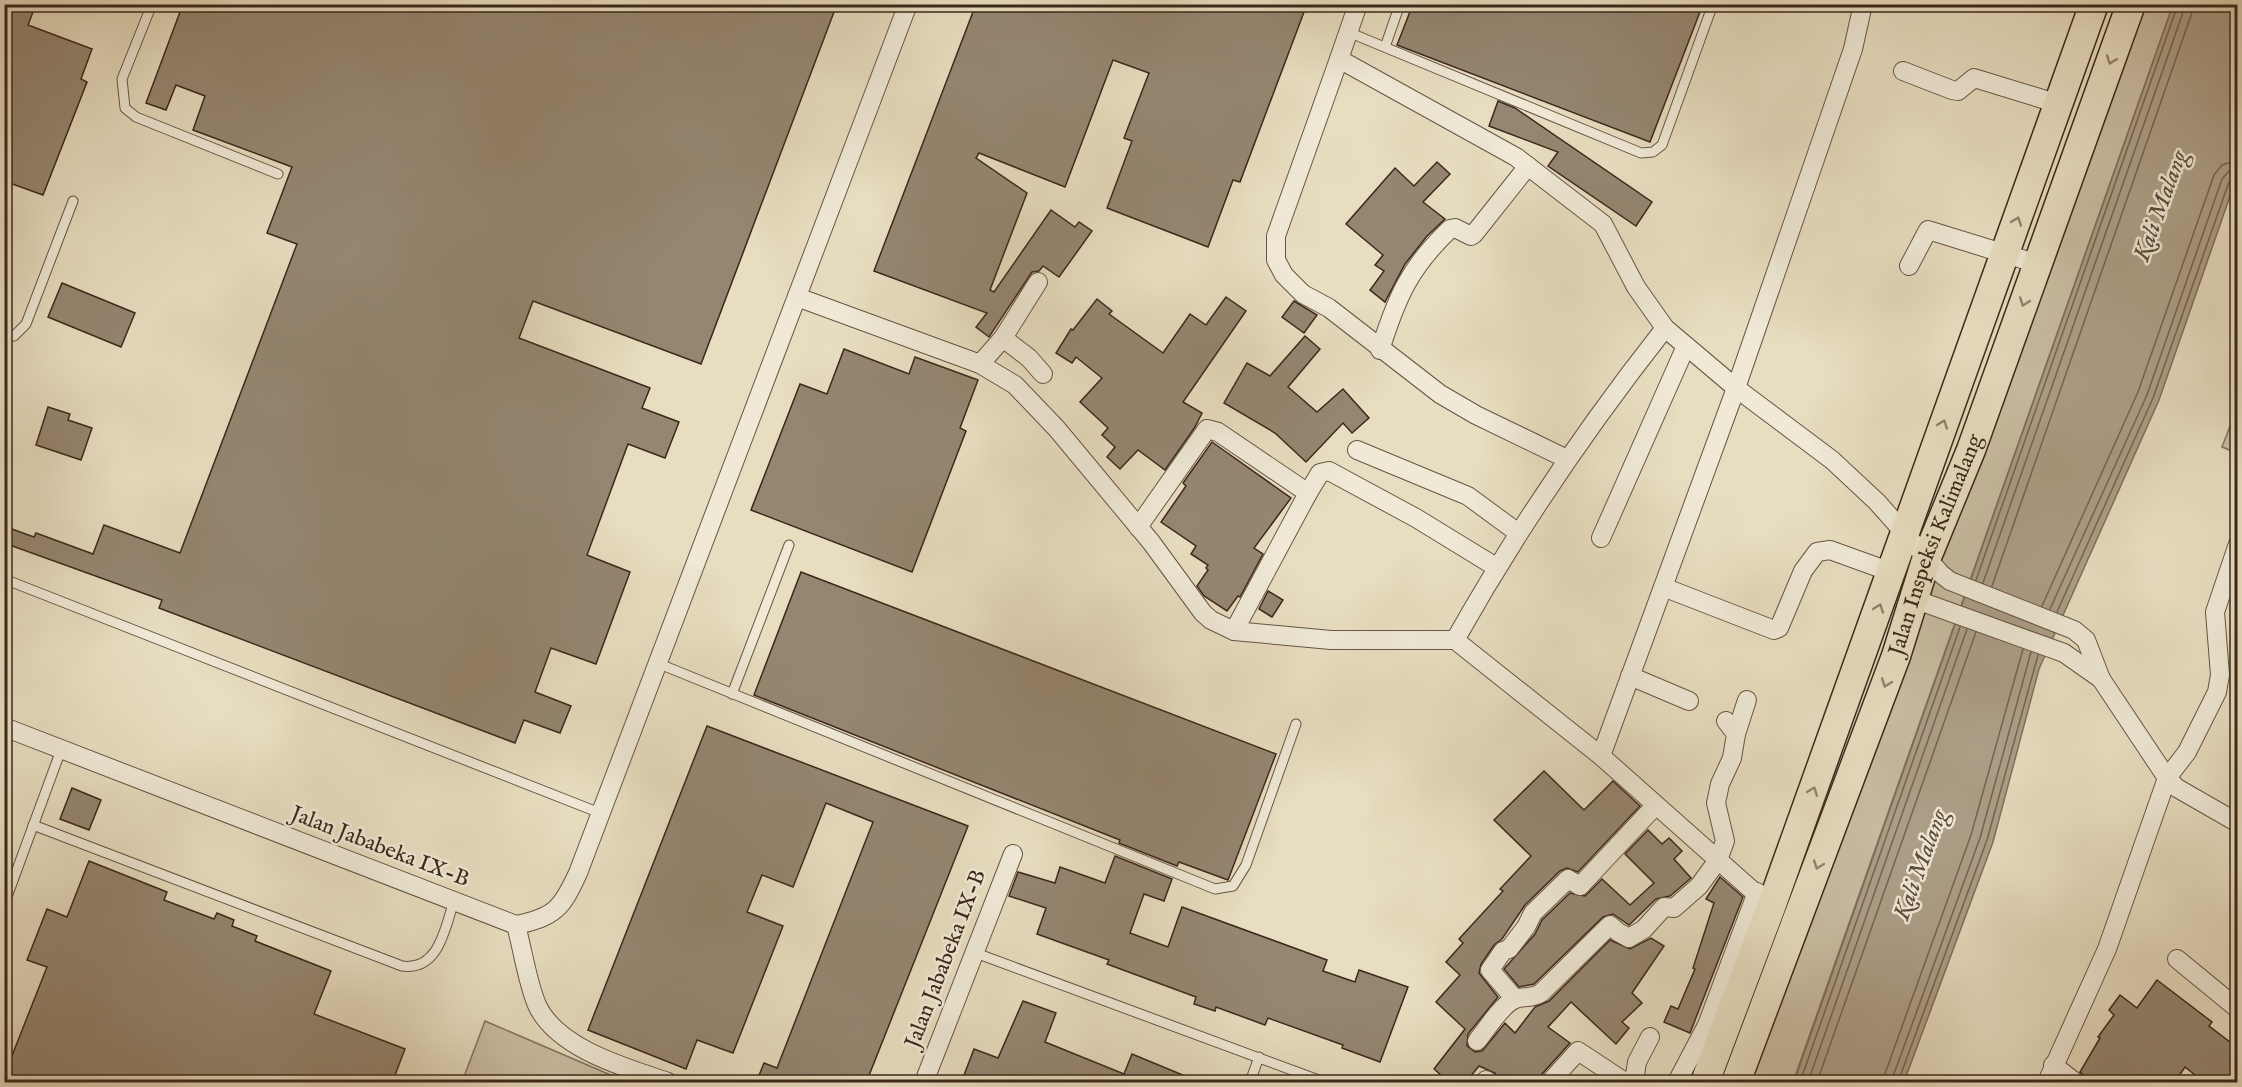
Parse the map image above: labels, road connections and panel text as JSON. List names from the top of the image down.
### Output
{
  "streets": {
    "main road": ["Jalan Inspeksi Kalimalang"],
    "street": ["Jalan Jababeka IX-B"]
  },
  "water": ["Kali Malang"]
}
